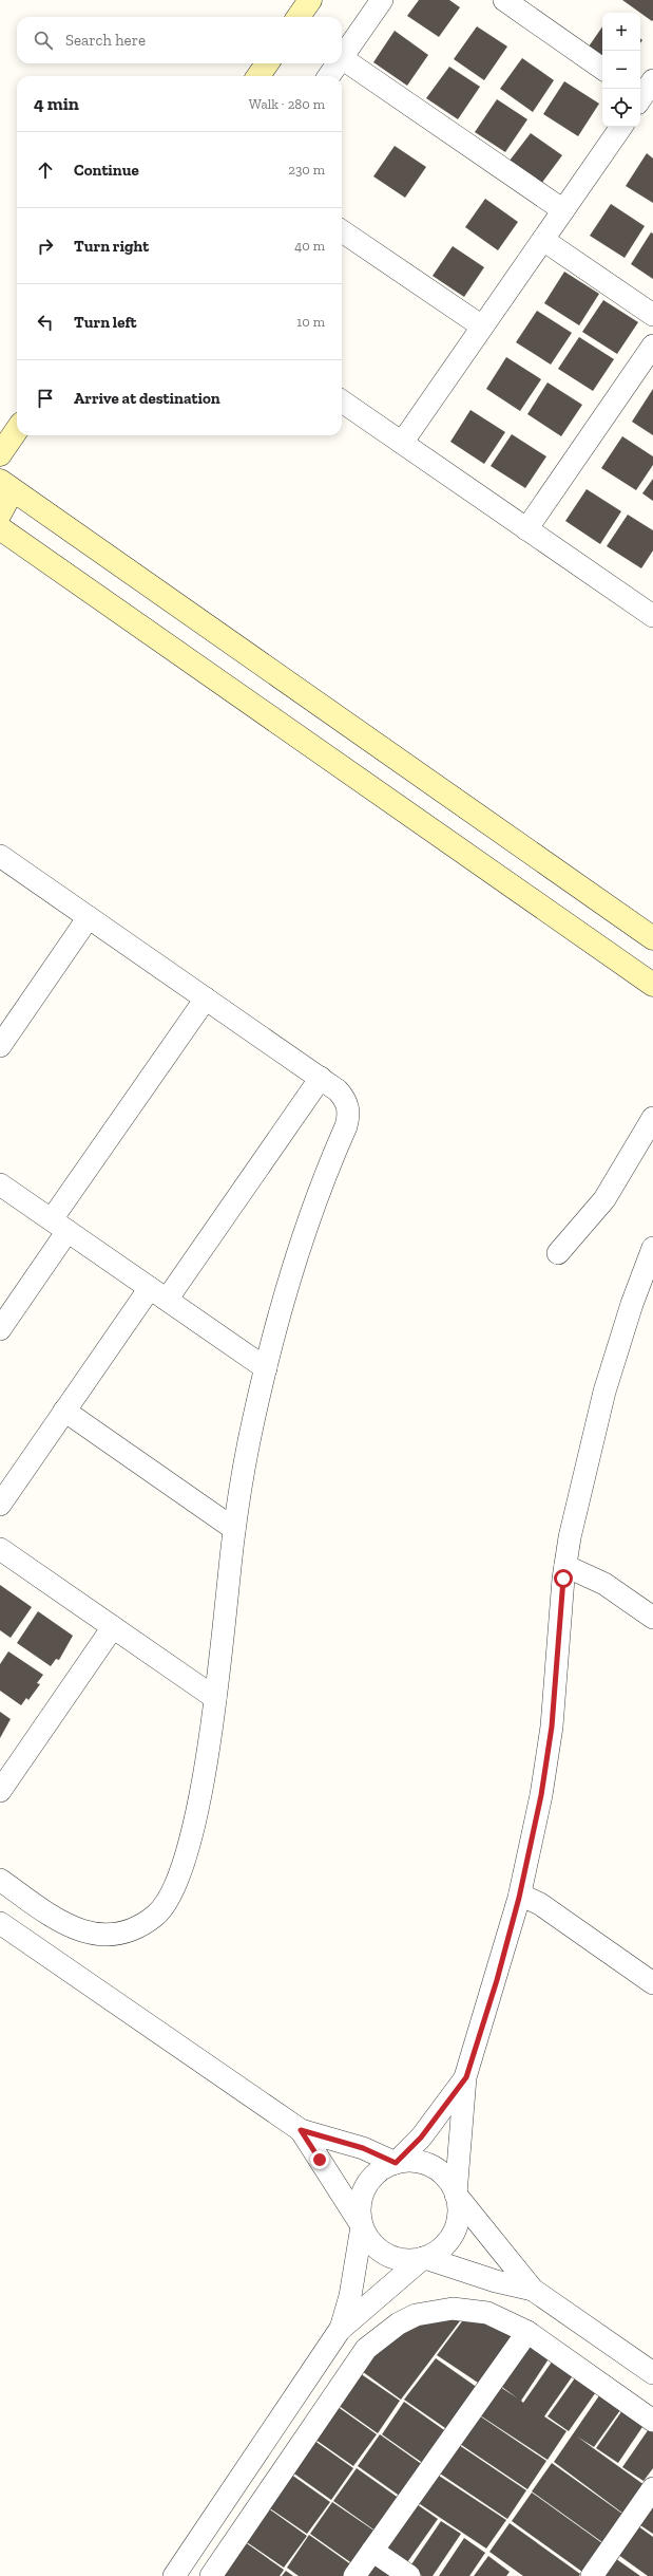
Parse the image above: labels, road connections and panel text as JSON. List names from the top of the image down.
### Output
{
  "page": {
    "map_buttons": ["+", "−"],
    "search": "Search here",
    "heading": ["4 min", "Walk · 280 m"],
    "list": [
      ["Continue", "230 m"],
      ["Turn right", "40 m"],
      ["Turn left", "10 m"],
      "Arrive at destination"
    ]
  }
}
